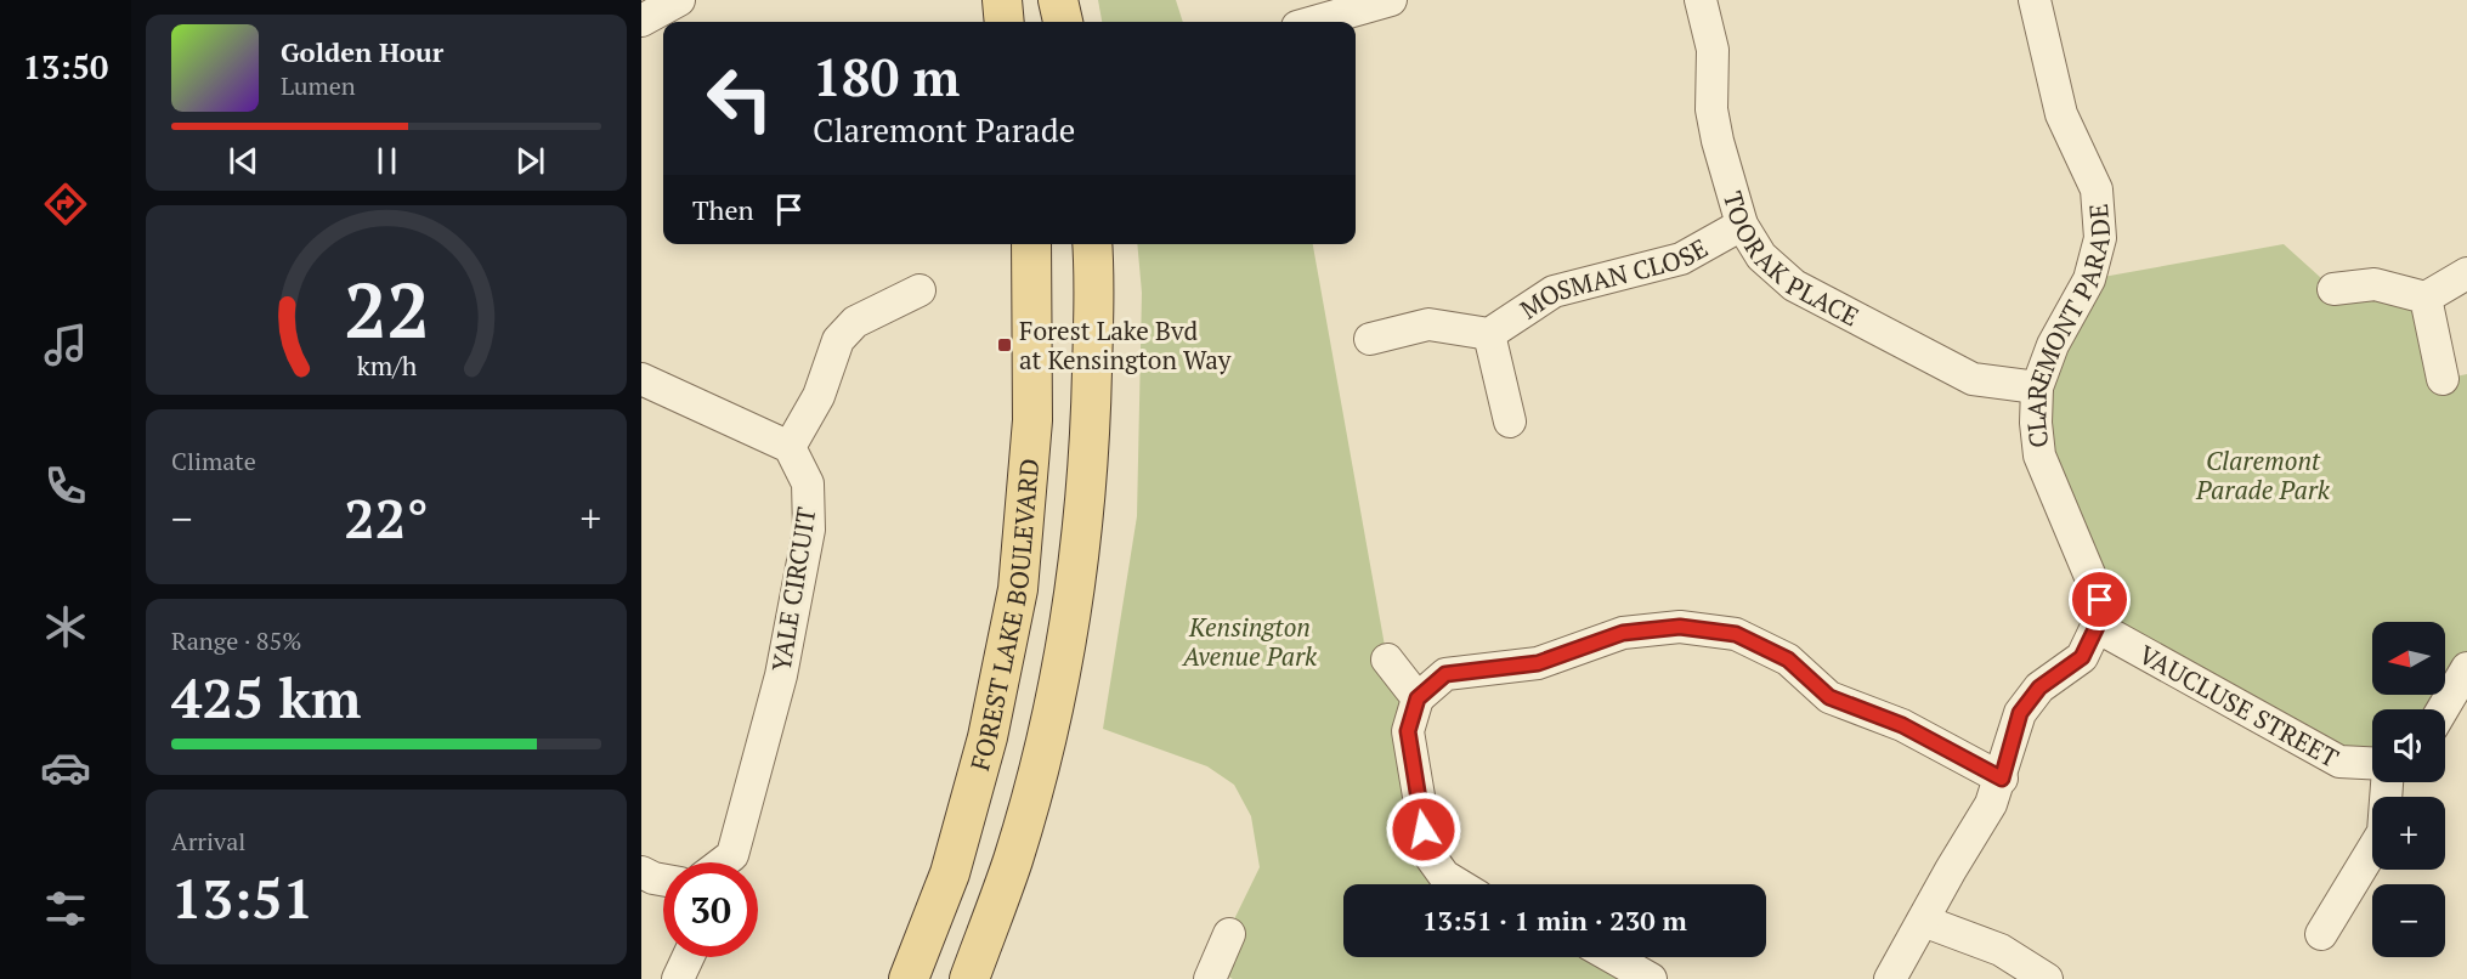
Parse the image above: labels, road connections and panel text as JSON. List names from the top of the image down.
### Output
{
  "streets": {
    "main road": ["FOREST LAKE BOULEVARD"],
    "street": [
      "TOORAK PLACE",
      "MOSMAN CLOSE",
      "CLAREMONT PARADE",
      "YALE CIRCUIT",
      "VAUCLUSE STREET"
    ]
  },
  "crossings": [
    ["TOORAK PLACE", "MOSMAN CLOSE"],
    ["TOORAK PLACE", "CLAREMONT PARADE"],
    ["CLAREMONT PARADE", "VAUCLUSE STREET"]
  ],
  "parks": ["Claremont Parade Park", "Kensington Avenue Park"],
  "places": {
    "transit": ["Forest Lake Bvd at Kensington Way"]
  },
  "north": "left",
  "page": {
    "tabs": "13:50",
    "turn": ["180 m", "Claremont Parade"],
    "song": ["Golden Hour", "Lumen"],
    "then": "Then",
    "tile": [
      "Climate",
      ["Range · 85%", "425 km"],
      ["Arrival", "13:51"]
    ],
    "heat": ["−", "22°", "+"],
    "map_buttons": ["+", "−"],
    "limit": "30",
    "trip": "13:51 · 1 min · 230 m",
    "gauge": ["22", "km/h"]
  }
}
